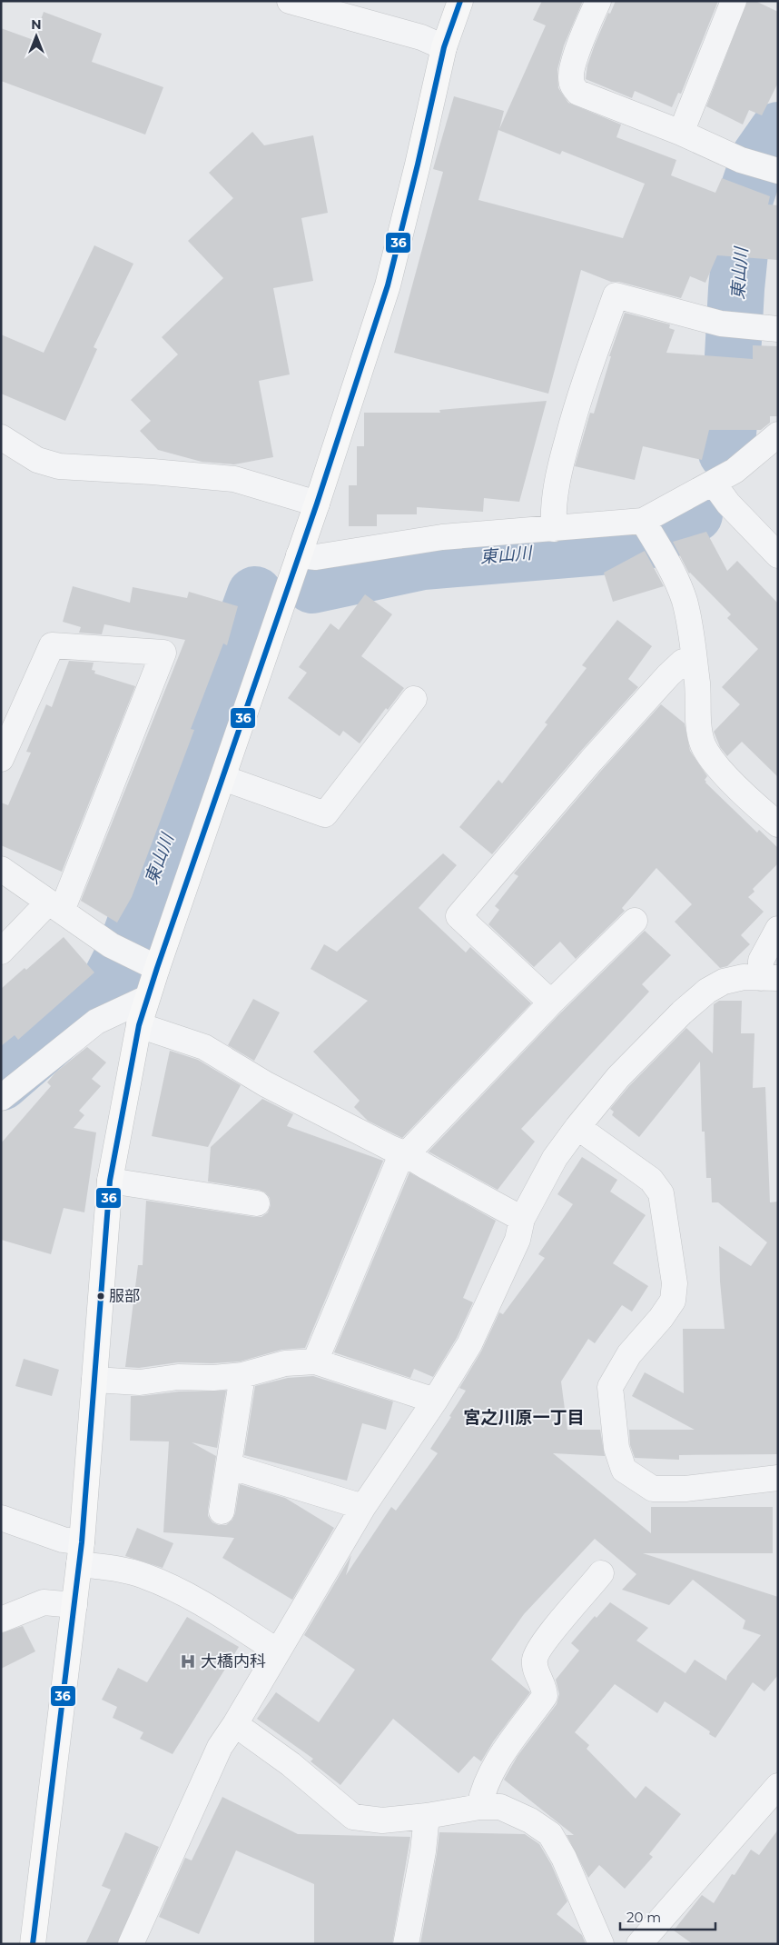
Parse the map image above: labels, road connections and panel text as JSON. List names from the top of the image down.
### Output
{
  "districts": ["宮之川原一丁目"],
  "water": ["東山川"],
  "places": {
    "other": ["服部"],
    "hospital": ["大橋内科"]
  },
  "lines": ["transit line 36"],
  "scale_bar": "20 m",
  "north": "top"
}
